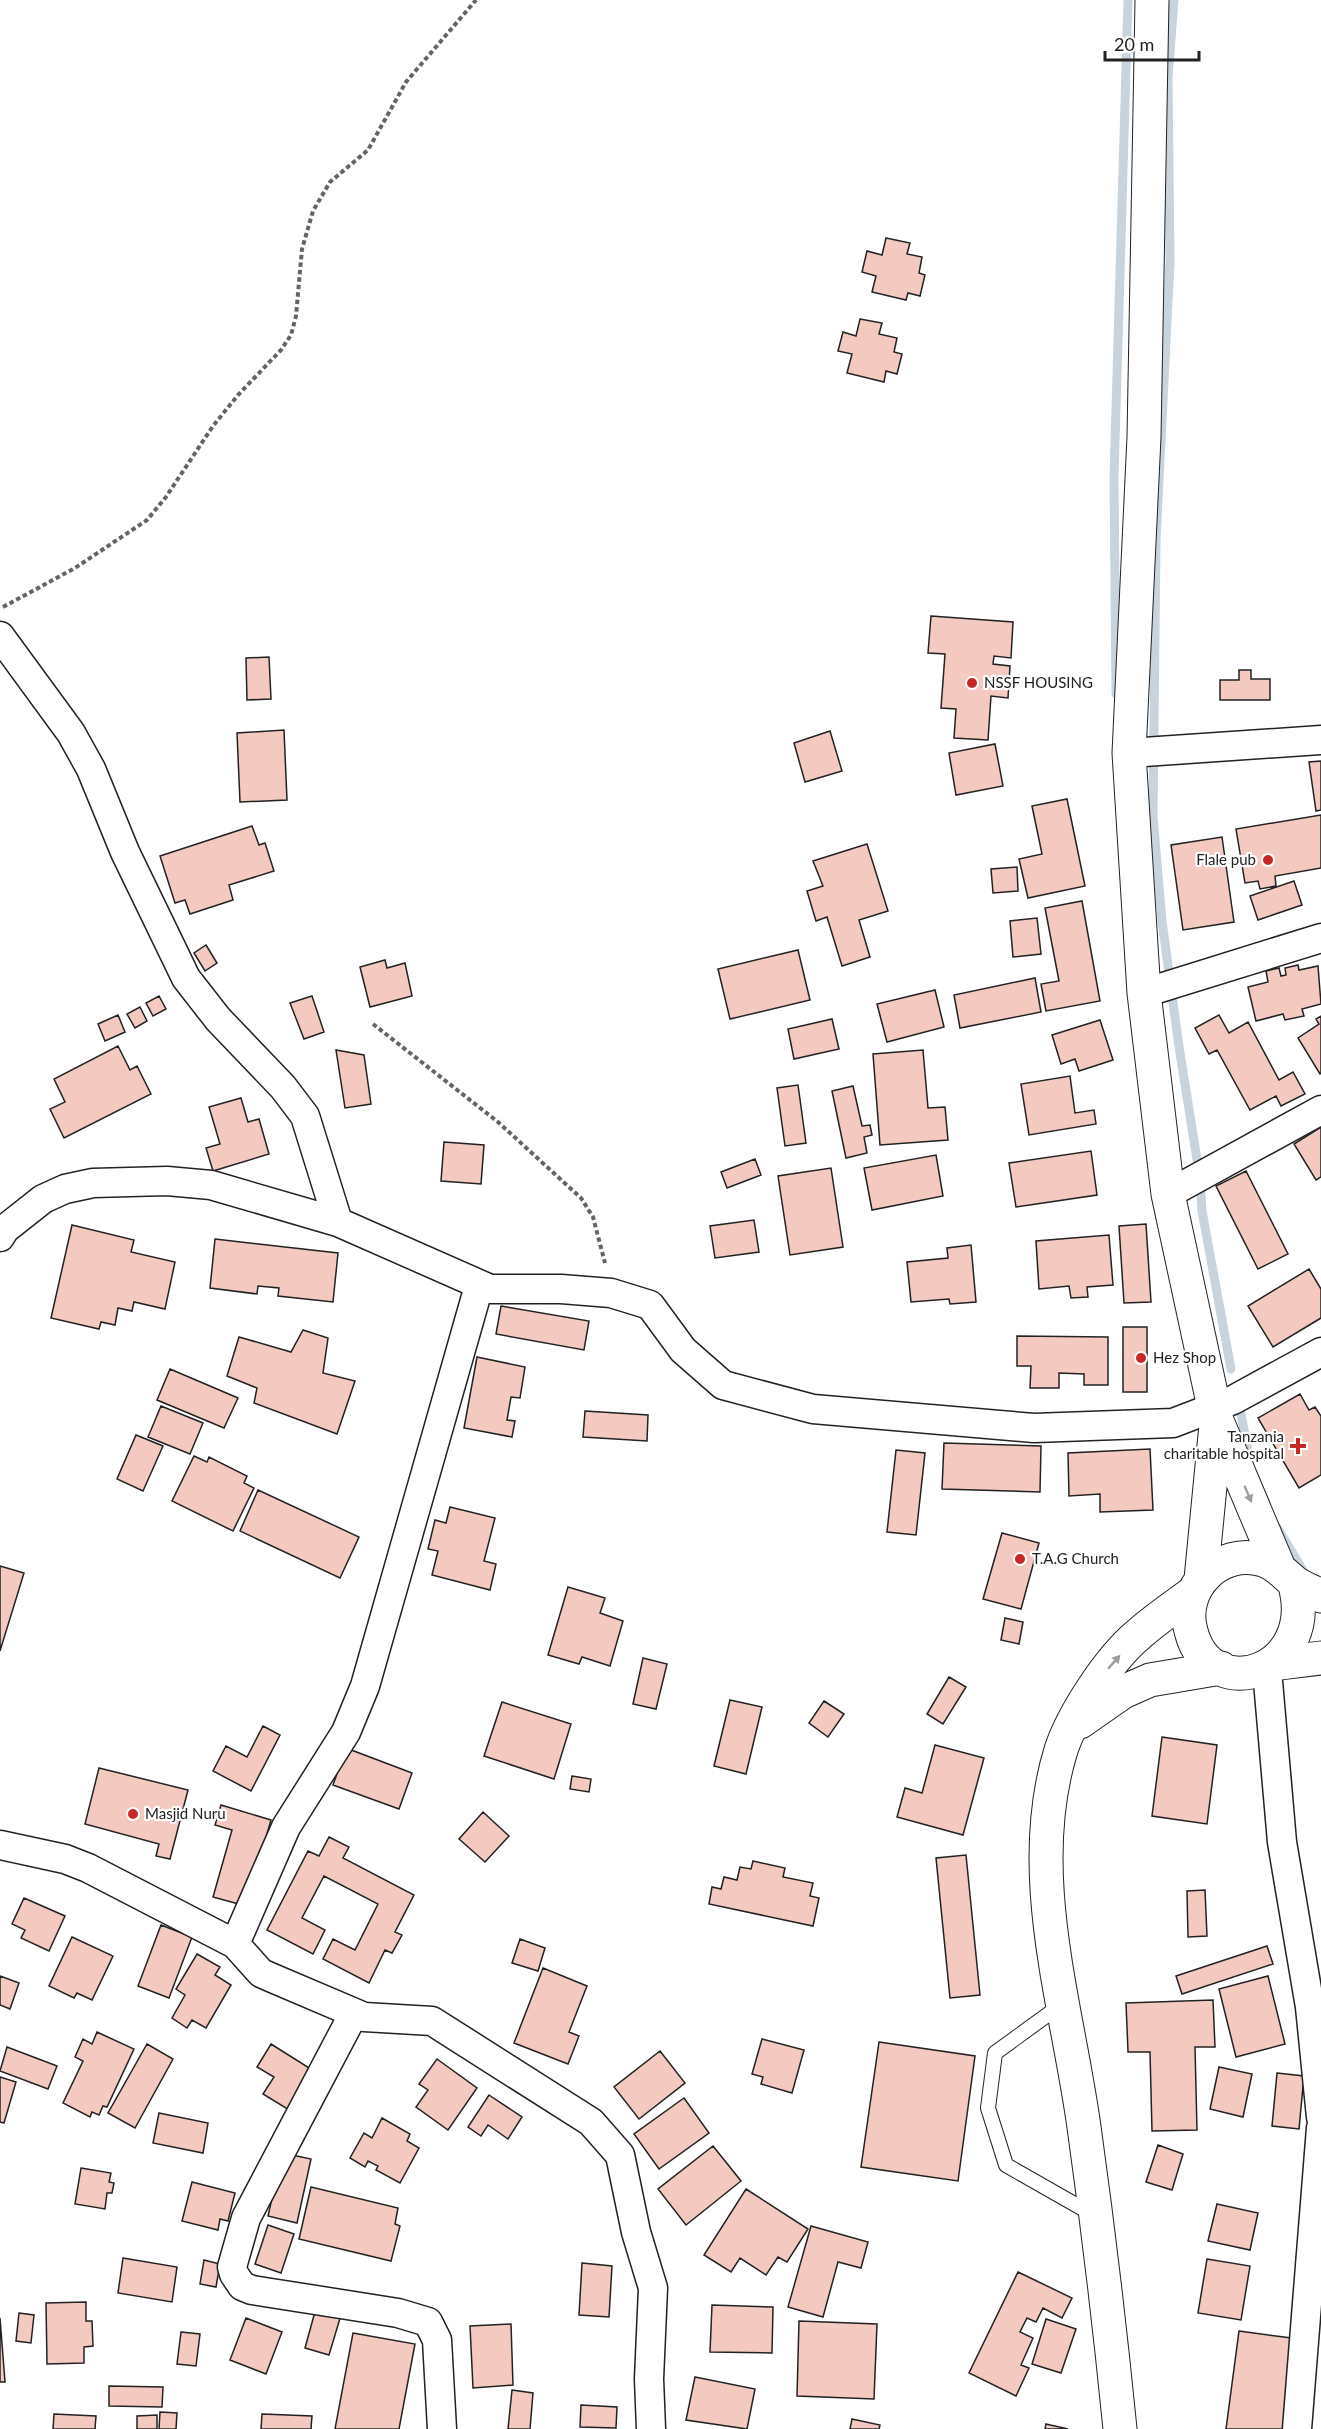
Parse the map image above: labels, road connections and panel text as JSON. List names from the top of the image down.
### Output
{
  "places": {
    "other": [
      "NSSF HOUSING",
      "Flale pub",
      "Hez Shop",
      "T.A.G Church",
      "Masjid Nuru"
    ],
    "health": ["Tanzania charitable hospital"]
  },
  "scale_bar": "20 m"
}
